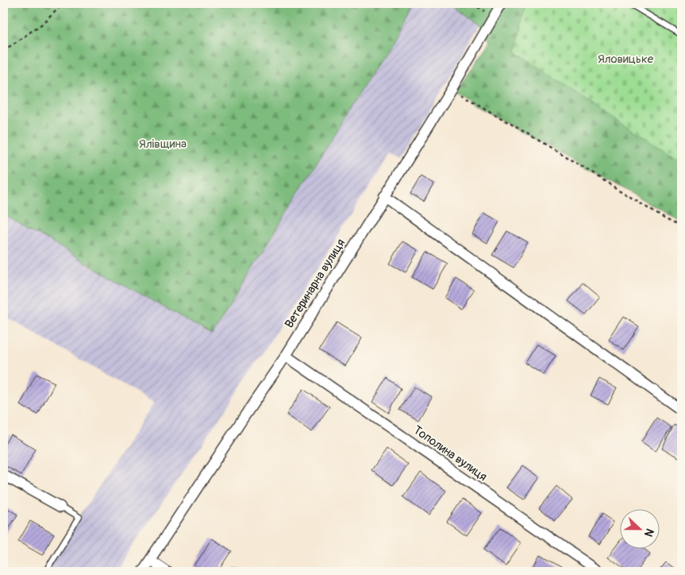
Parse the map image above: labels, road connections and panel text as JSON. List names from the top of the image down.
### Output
{
  "streets": {
    "street": ["Ветеринарна вулиця", "Тополина вулиця"]
  },
  "crossings": [
    ["Ветеринарна вулиця", "Тополина вулиця"]
  ],
  "parks": ["Яловицьке", "Ялівщина"],
  "north": "right"
}
